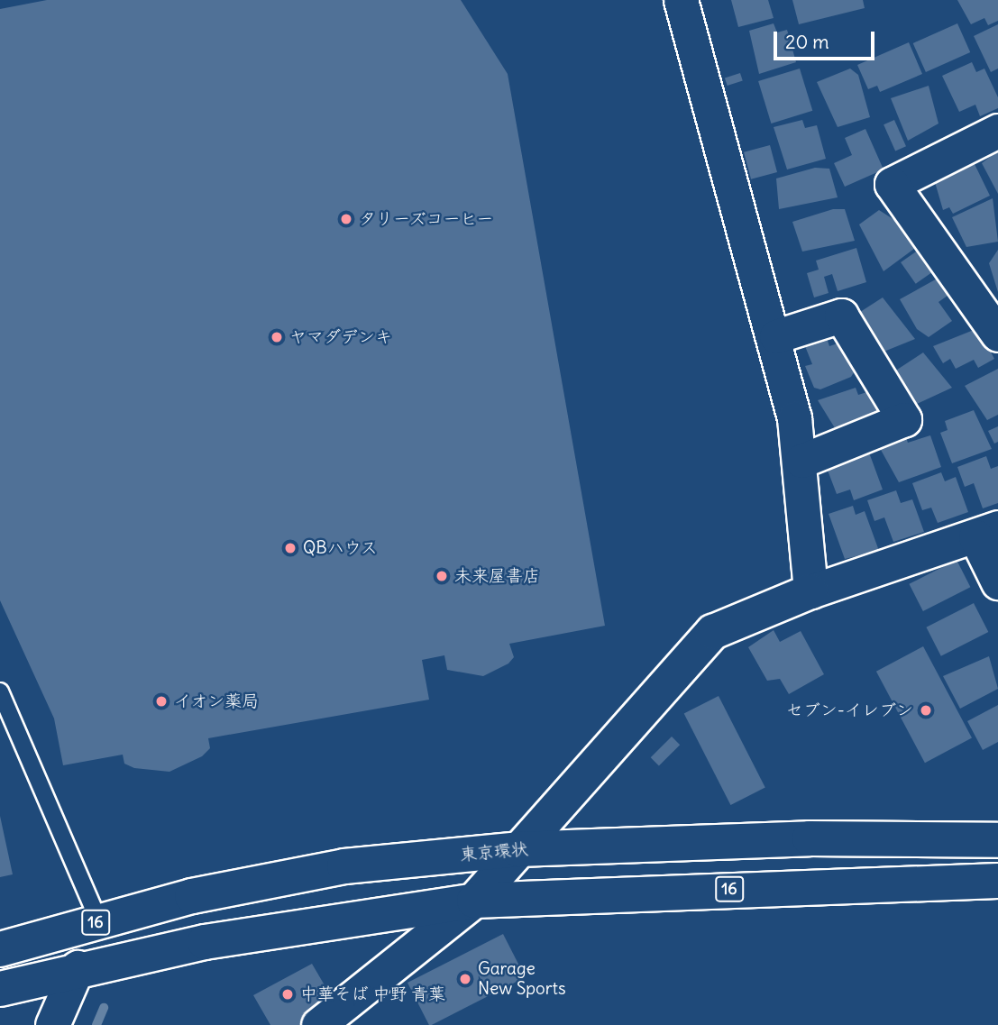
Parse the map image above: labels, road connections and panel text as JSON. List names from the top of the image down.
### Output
{
  "streets": {
    "main road": ["東京環状", "16"]
  },
  "places": [
    "タリーズコーヒー",
    "ヤマダデンキ",
    "QBハウス",
    "未来屋書店",
    "イオン薬局",
    "セブン-イレブン",
    "Garage New Sports",
    "中華そば 中野 青葉"
  ],
  "scale_bar": "20 m"
}
